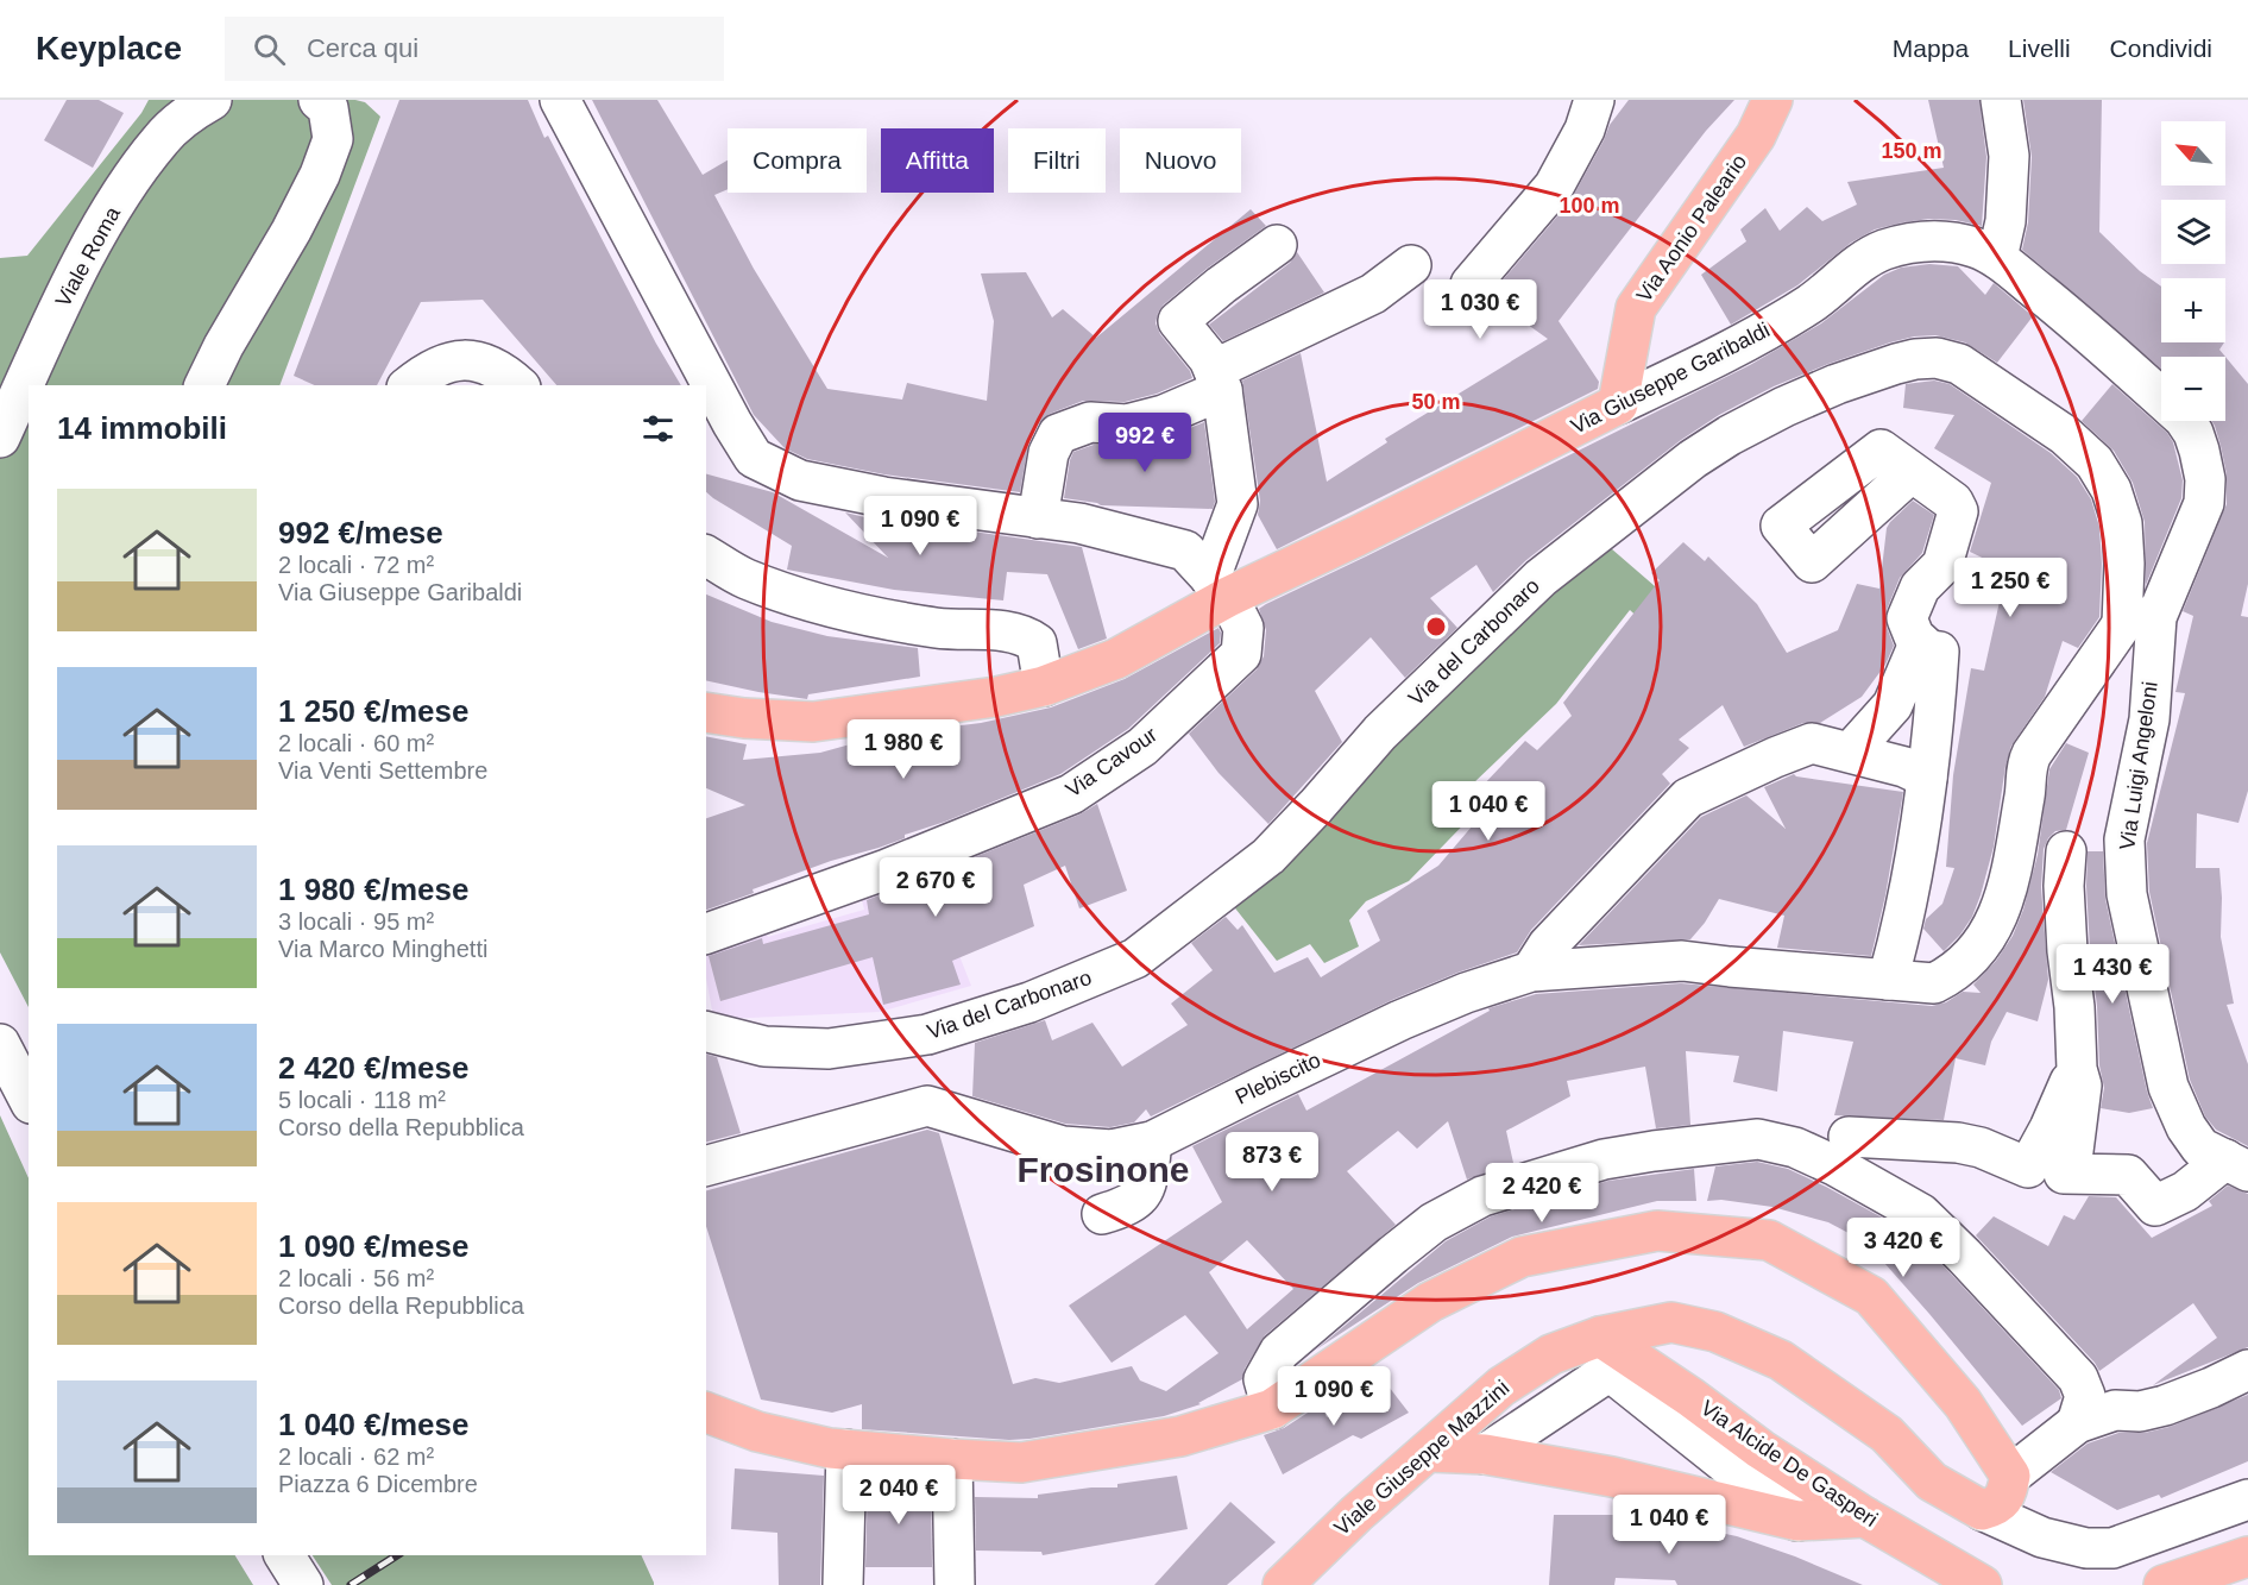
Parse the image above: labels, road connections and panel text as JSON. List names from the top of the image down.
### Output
{
  "streets": {
    "main road": [
      "Via Aonio Paleario",
      "Via Giuseppe Garibaldi",
      "Viale Giuseppe Mazzini",
      "Via Alcide De Gasperi"
    ],
    "street": [
      "Viale Roma",
      "Via del Carbonaro",
      "Via Cavour",
      "Via Luigi Angeloni",
      "Plebiscito"
    ]
  },
  "crossings": [
    ["Via Aonio Paleario", "Via Giuseppe Garibaldi"],
    ["Via Giuseppe Garibaldi", "Via del Carbonaro"],
    ["Via Giuseppe Garibaldi", "Via Cavour"],
    ["Via Giuseppe Garibaldi", "Via Luigi Angeloni"],
    ["Via Giuseppe Garibaldi", "Plebiscito"],
    ["Via del Carbonaro", "Via Luigi Angeloni"],
    ["Via del Carbonaro", "Plebiscito"],
    ["Via Luigi Angeloni", "Plebiscito"],
    ["Viale Giuseppe Mazzini", "Via Alcide De Gasperi"]
  ],
  "districts": ["Frosinone"],
  "north": "top left",
  "page": {
    "header": "Keyplace",
    "search": "Cerca qui",
    "nav": ["Mappa", "Livelli", "Condividi"],
    "map_buttons": ["+", "−"],
    "chip": [
      "Compra",
      "Affitta",
      "Filtri",
      "Nuovo"
    ],
    "price": [
      "1 030 €",
      "992 €",
      "1 090 €",
      "1 250 €",
      "1 980 €",
      "1 040 €",
      "2 670 €",
      "1 430 €",
      "873 €",
      "2 420 €",
      "3 420 €",
      "1 090 €",
      "2 040 €",
      "1 040 €"
    ],
    "heading": "14 immobili",
    "list": [
      {
        "name": "992 €/mese",
        "note": "2 locali · 72 m² · Via Giuseppe Garibaldi"
      },
      {
        "name": "1 250 €/mese",
        "note": "2 locali · 60 m² · Via Venti Settembre"
      },
      {
        "name": "1 980 €/mese",
        "note": "3 locali · 95 m² · Via Marco Minghetti"
      },
      {
        "name": "2 420 €/mese",
        "note": "5 locali · 118 m² · Corso della Repubblica"
      },
      {
        "name": "1 090 €/mese",
        "note": "2 locali · 56 m² · Corso della Repubblica"
      },
      {
        "name": "1 040 €/mese",
        "note": "2 locali · 62 m² · Piazza 6 Dicembre"
      }
    ]
  },
  "rings": ["150 m", "100 m", "50 m"]
}
